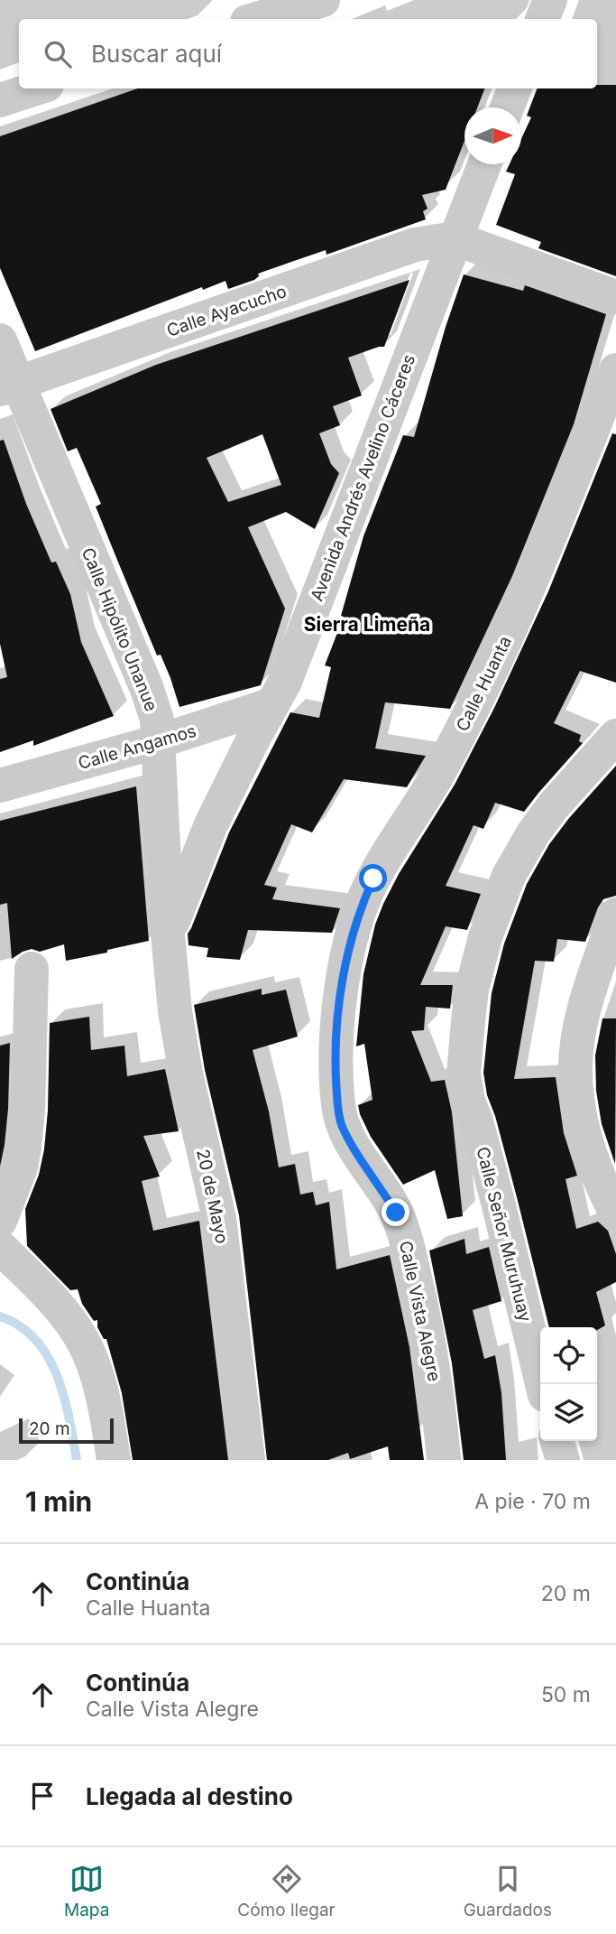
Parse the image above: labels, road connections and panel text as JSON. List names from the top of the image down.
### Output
{
  "streets": {
    "street": [
      "Calle Ayacucho",
      "Avenida Andrés Avelino Cáceres",
      "Calle Hipólito Unanue",
      "Calle Huanta",
      "Calle Angamos",
      "20 de Mayo",
      "Calle Señor Muruhuay",
      "Calle Vista Alegre"
    ]
  },
  "crossings": [
    ["Calle Ayacucho", "Avenida Andrés Avelino Cáceres"],
    ["Calle Ayacucho", "Calle Hipólito Unanue"],
    ["Avenida Andrés Avelino Cáceres", "Calle Hipólito Unanue"],
    ["Avenida Andrés Avelino Cáceres", "Calle Angamos"],
    ["Avenida Andrés Avelino Cáceres", "20 de Mayo"],
    ["Calle Hipólito Unanue", "Calle Angamos"],
    ["Calle Hipólito Unanue", "20 de Mayo"],
    ["Calle Huanta", "Calle Vista Alegre"]
  ],
  "districts": ["Sierra Limeña"],
  "scale_bar": "20 m",
  "north": "right",
  "page": {
    "search": "Buscar aquí",
    "scale": "20 m",
    "heading": ["1 min", "A pie · 70 m"],
    "list": [
      ["Continúa", "Calle Huanta", "20 m"],
      ["Continúa", "Calle Vista Alegre", "50 m"],
      "Llegada al destino"
    ],
    "nav": ["Mapa", "Cómo llegar", "Guardados"]
  }
}
